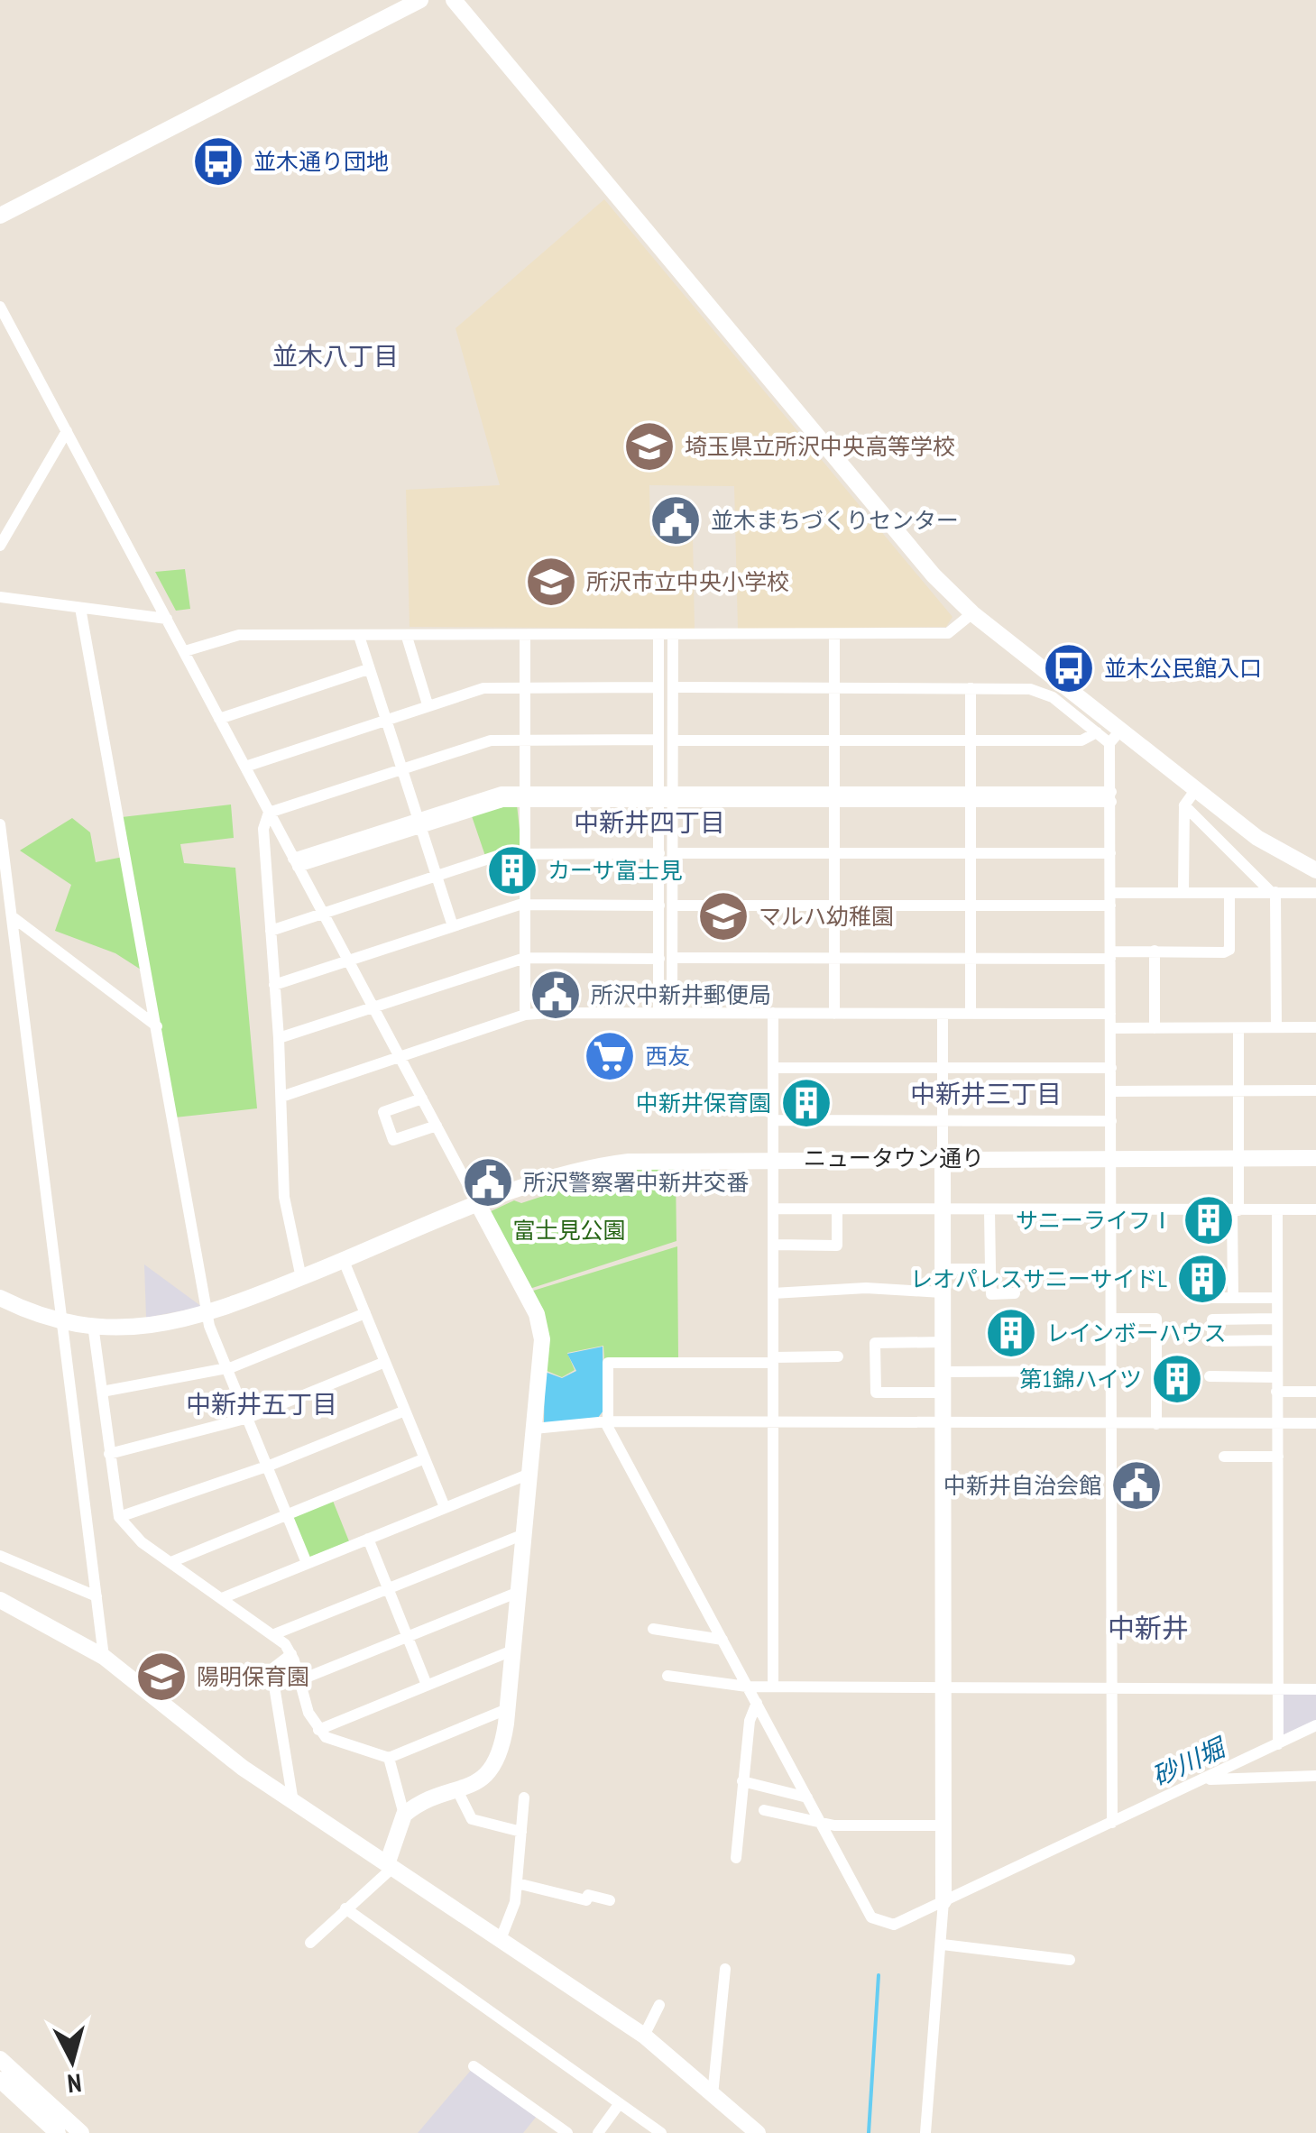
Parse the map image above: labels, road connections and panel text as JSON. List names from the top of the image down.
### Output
{
  "streets": {
    "street": ["ニュータウン通り"]
  },
  "districts": [
    "並木八丁目",
    "中新井四丁目",
    "中新井三丁目",
    "中新井五丁目",
    "中新井"
  ],
  "water": ["砂川堀"],
  "parks": ["富士見公園"],
  "places": {
    "bus stop": ["並木通り団地", "並木公民館入口"],
    "school or university": [
      "埼玉県立所沢中央高等学校",
      "所沢市立中央小学校",
      "マルハ幼稚園",
      "陽明保育園"
    ],
    "public building": [
      "並木まちづくりセンター",
      "所沢中新井郵便局",
      "所沢警察署中新井交番",
      "中新井自治会館"
    ],
    "building": [
      "カーサ富士見",
      "中新井保育園",
      "サニーライフⅠ",
      "レオパレスサニーサイドL",
      "レインボーハウス",
      "第1錦ハイツ"
    ],
    "supermarket": ["西友"]
  },
  "north": "bottom"
}
